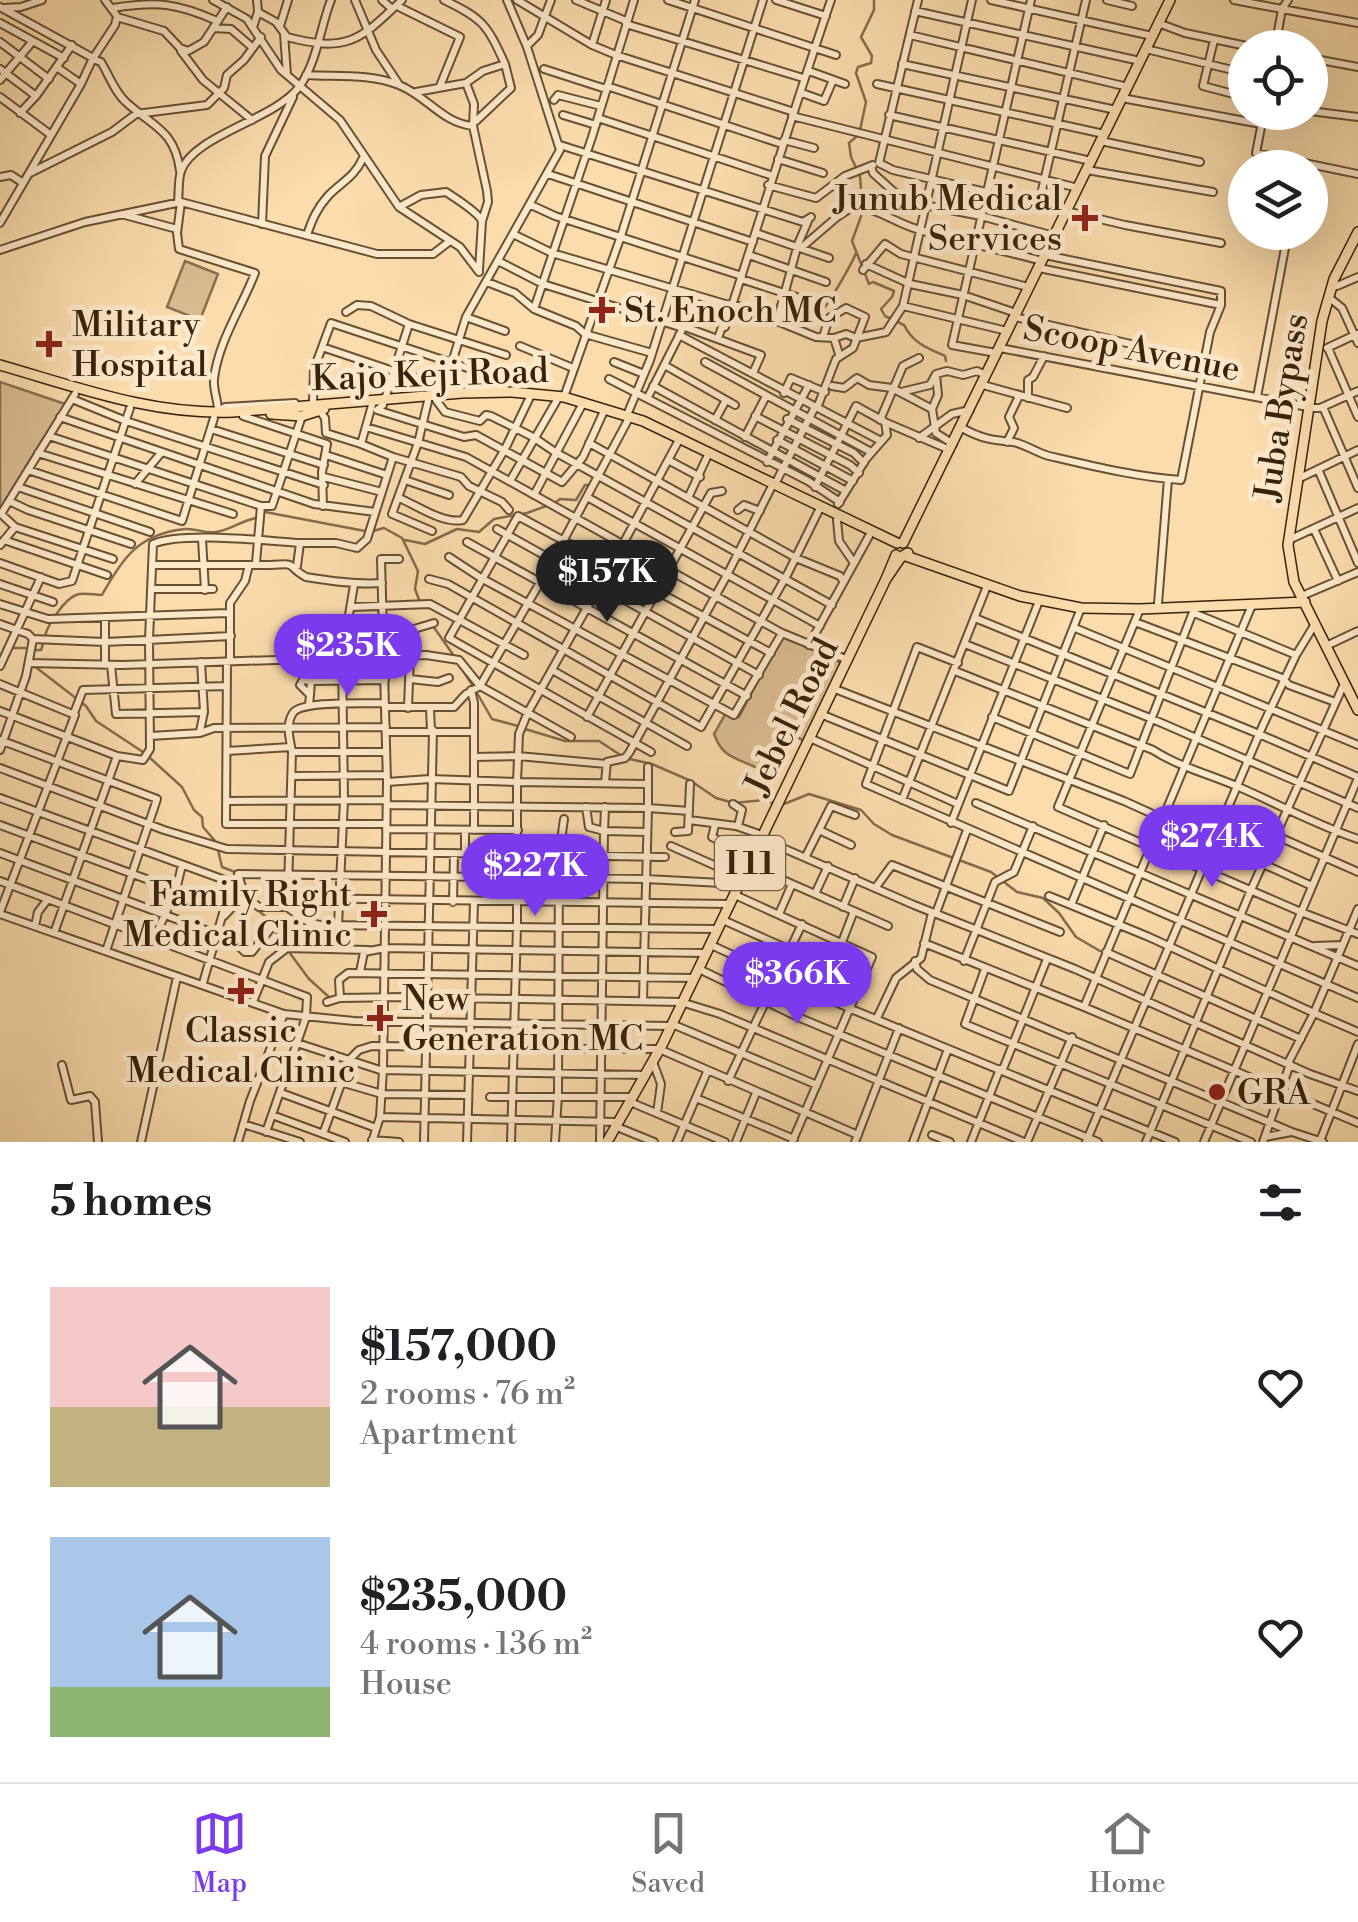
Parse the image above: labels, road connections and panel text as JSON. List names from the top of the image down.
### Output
{
  "streets": {
    "main road": [
      "Kajo Keji Road",
      "Juba Bypass",
      "Jebel Road",
      "I 11"
    ],
    "street": ["Scoop Avenue"]
  },
  "crossings": [
    ["Scoop Avenue", "Juba Bypass"],
    ["Scoop Avenue", "Jebel Road"],
    ["Kajo Keji Road", "Jebel Road"]
  ],
  "places": {
    "health": [
      "Junub Medical Services",
      "St. Enoch MC",
      "Military Hospital",
      "Family Right Medical Clinic",
      "Classic Medical Clinic",
      "New Generation MC"
    ],
    "other": ["GRA"]
  },
  "page": {
    "price": [
      "$157K",
      "$235K",
      "$274K",
      "$227K",
      "$366K"
    ],
    "heading": "5 homes",
    "list": [
      {
        "name": "$157,000",
        "note": "2 rooms · 76 m² · Apartment"
      },
      {
        "name": "$235,000",
        "note": "4 rooms · 136 m² · House"
      }
    ],
    "tabs": ["Map", "Saved", "Home"]
  }
}
